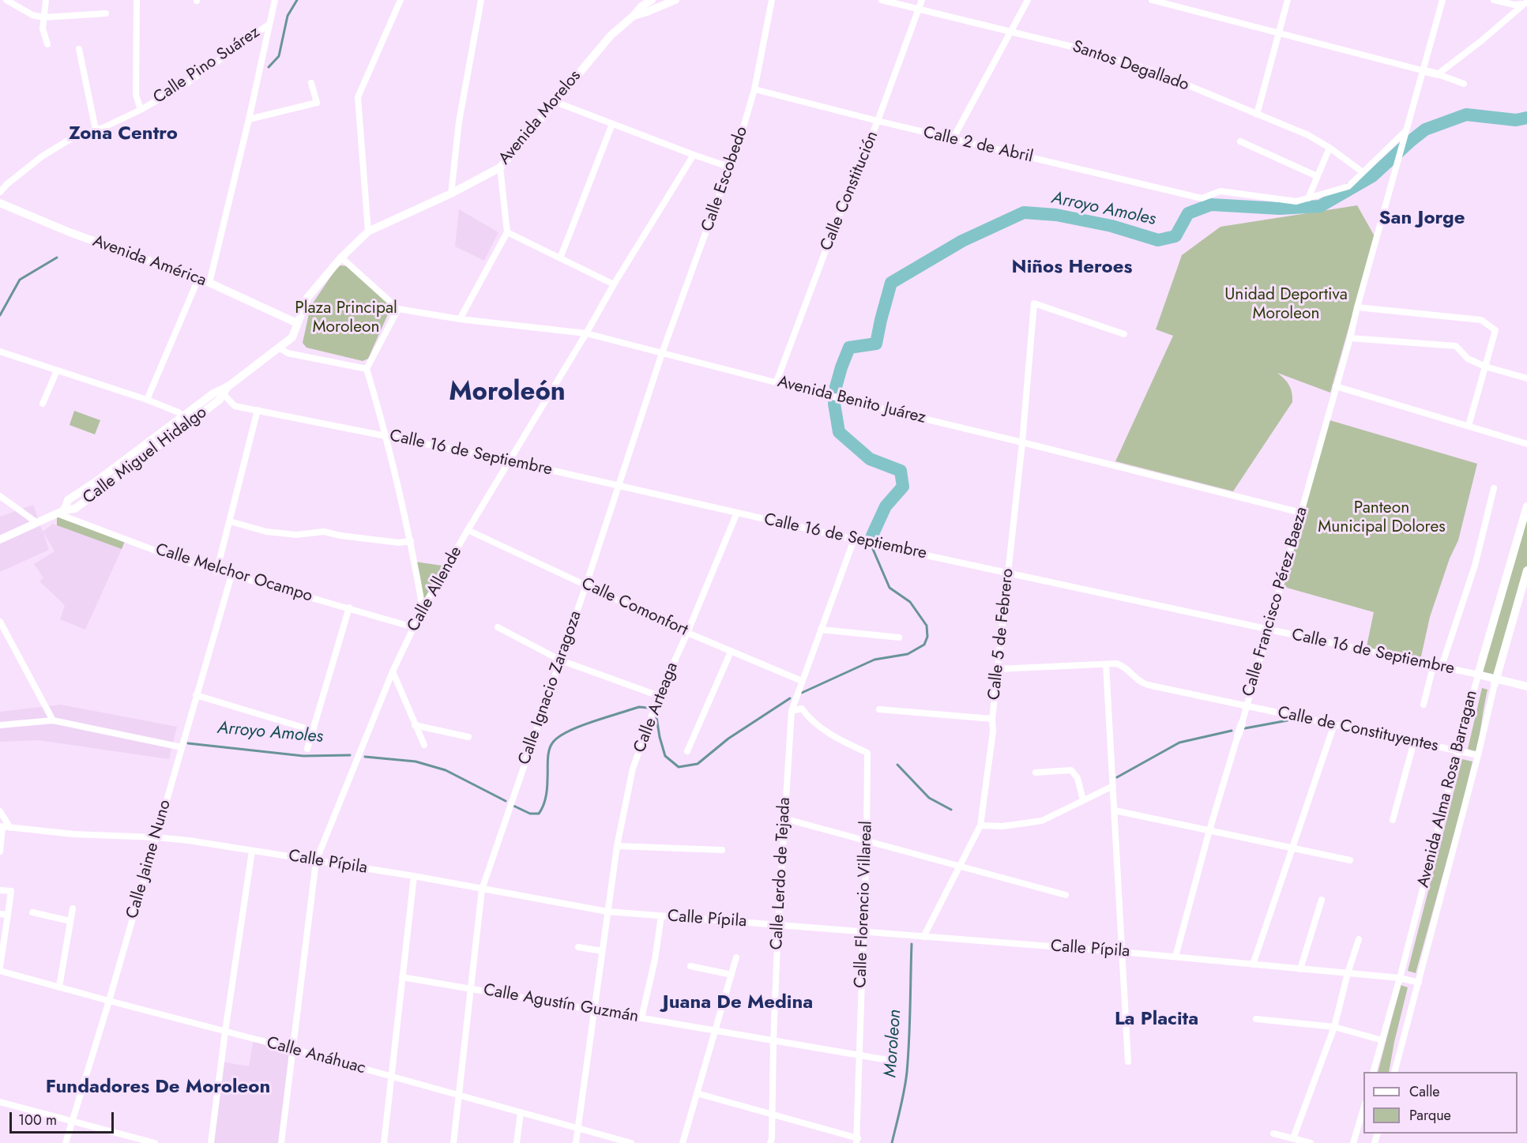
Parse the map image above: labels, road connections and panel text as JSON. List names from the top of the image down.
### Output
{
  "streets": {
    "street": [
      "Calle Pino Suárez",
      "Santos Degallado",
      "Avenida Morelos",
      "Calle 2 de Abril",
      "Calle Escobedo",
      "Calle Constitución",
      "Avenida América",
      "Avenida Benito Juárez",
      "Calle 16 de Septiembre",
      "Calle Miguel Hidalgo",
      "Calle Melchor Ocampo",
      "Calle Allende",
      "Calle Francisco Pérez Baeza",
      "Calle Comonfort",
      "Calle 5 de Febrero",
      "Calle Ignacio Zaragoza",
      "Calle Arteaga",
      "Calle de Constituyentes",
      "Avenida Alma Rosa Barragan",
      "Calle Jaime Nuno",
      "Calle Pípila",
      "Calle Lerdo de Tejada",
      "Calle Florencio Villareal",
      "Calle Agustín Guzmán",
      "Calle Anáhuac"
    ]
  },
  "crossings": [
    ["Santos Degallado", "Calle Constitución"],
    ["Avenida Morelos", "Avenida América"],
    ["Avenida Morelos", "Calle 16 de Septiembre"],
    ["Avenida Morelos", "Calle Miguel Hidalgo"],
    ["Calle 2 de Abril", "Calle Escobedo"],
    ["Calle 2 de Abril", "Calle Constitución"],
    ["Calle Escobedo", "Avenida Benito Juárez"],
    ["Calle Escobedo", "Calle 16 de Septiembre"],
    ["Calle Escobedo", "Calle Ignacio Zaragoza"],
    ["Calle Constitución", "Avenida Benito Juárez"],
    ["Avenida Benito Juárez", "Calle Allende"],
    ["Avenida Benito Juárez", "Calle Francisco Pérez Baeza"],
    ["Avenida Benito Juárez", "Calle 5 de Febrero"],
    ["Calle 16 de Septiembre", "Calle Miguel Hidalgo"],
    ["Calle 16 de Septiembre", "Calle Allende"],
    ["Calle 16 de Septiembre", "Calle Francisco Pérez Baeza"],
    ["Calle 16 de Septiembre", "Calle 5 de Febrero"],
    ["Calle 16 de Septiembre", "Calle Ignacio Zaragoza"],
    ["Calle 16 de Septiembre", "Calle Arteaga"],
    ["Calle 16 de Septiembre", "Avenida Alma Rosa Barragan"],
    ["Calle Miguel Hidalgo", "Calle Melchor Ocampo"],
    ["Calle Melchor Ocampo", "Calle Allende"],
    ["Calle Melchor Ocampo", "Calle Jaime Nuno"],
    ["Calle Allende", "Calle Comonfort"],
    ["Calle Allende", "Calle Pípila"],
    ["Calle Allende", "Calle Anáhuac"],
    ["Calle Francisco Pérez Baeza", "Calle de Constituyentes"],
    ["Calle Francisco Pérez Baeza", "Calle Pípila"],
    ["Calle Comonfort", "Calle Ignacio Zaragoza"],
    ["Calle Comonfort", "Calle Arteaga"],
    ["Calle Comonfort", "Calle Lerdo de Tejada"],
    ["Calle 5 de Febrero", "Calle de Constituyentes"],
    ["Calle 5 de Febrero", "Calle Pípila"],
    ["Calle Ignacio Zaragoza", "Calle Pípila"],
    ["Calle Ignacio Zaragoza", "Calle Agustín Guzmán"],
    ["Calle Ignacio Zaragoza", "Calle Anáhuac"],
    ["Calle Arteaga", "Calle Pípila"],
    ["Calle Arteaga", "Calle Agustín Guzmán"],
    ["Calle Arteaga", "Calle Anáhuac"],
    ["Calle de Constituyentes", "Avenida Alma Rosa Barragan"],
    ["Avenida Alma Rosa Barragan", "Calle Pípila"],
    ["Calle Jaime Nuno", "Calle Pípila"],
    ["Calle Jaime Nuno", "Calle Anáhuac"],
    ["Calle Pípila", "Calle Lerdo de Tejada"],
    ["Calle Pípila", "Calle Florencio Villareal"],
    ["Calle Lerdo de Tejada", "Calle Florencio Villareal"],
    ["Calle Lerdo de Tejada", "Calle Agustín Guzmán"],
    ["Calle Florencio Villareal", "Calle Agustín Guzmán"]
  ],
  "districts": [
    "Zona Centro",
    "San Jorge",
    "Niños Heroes",
    "Moroleón",
    "Juana De Medina",
    "La Placita",
    "Fundadores De Moroleon"
  ],
  "water": ["Arroyo Amoles", "Moroleon"],
  "parks": ["Unidad Deportiva Moroleon", "Plaza Principal Moroleon", "Panteon Municipal Dolores"],
  "legend": ["Calle", "Parque"],
  "scale_bar": "100 m"
}
